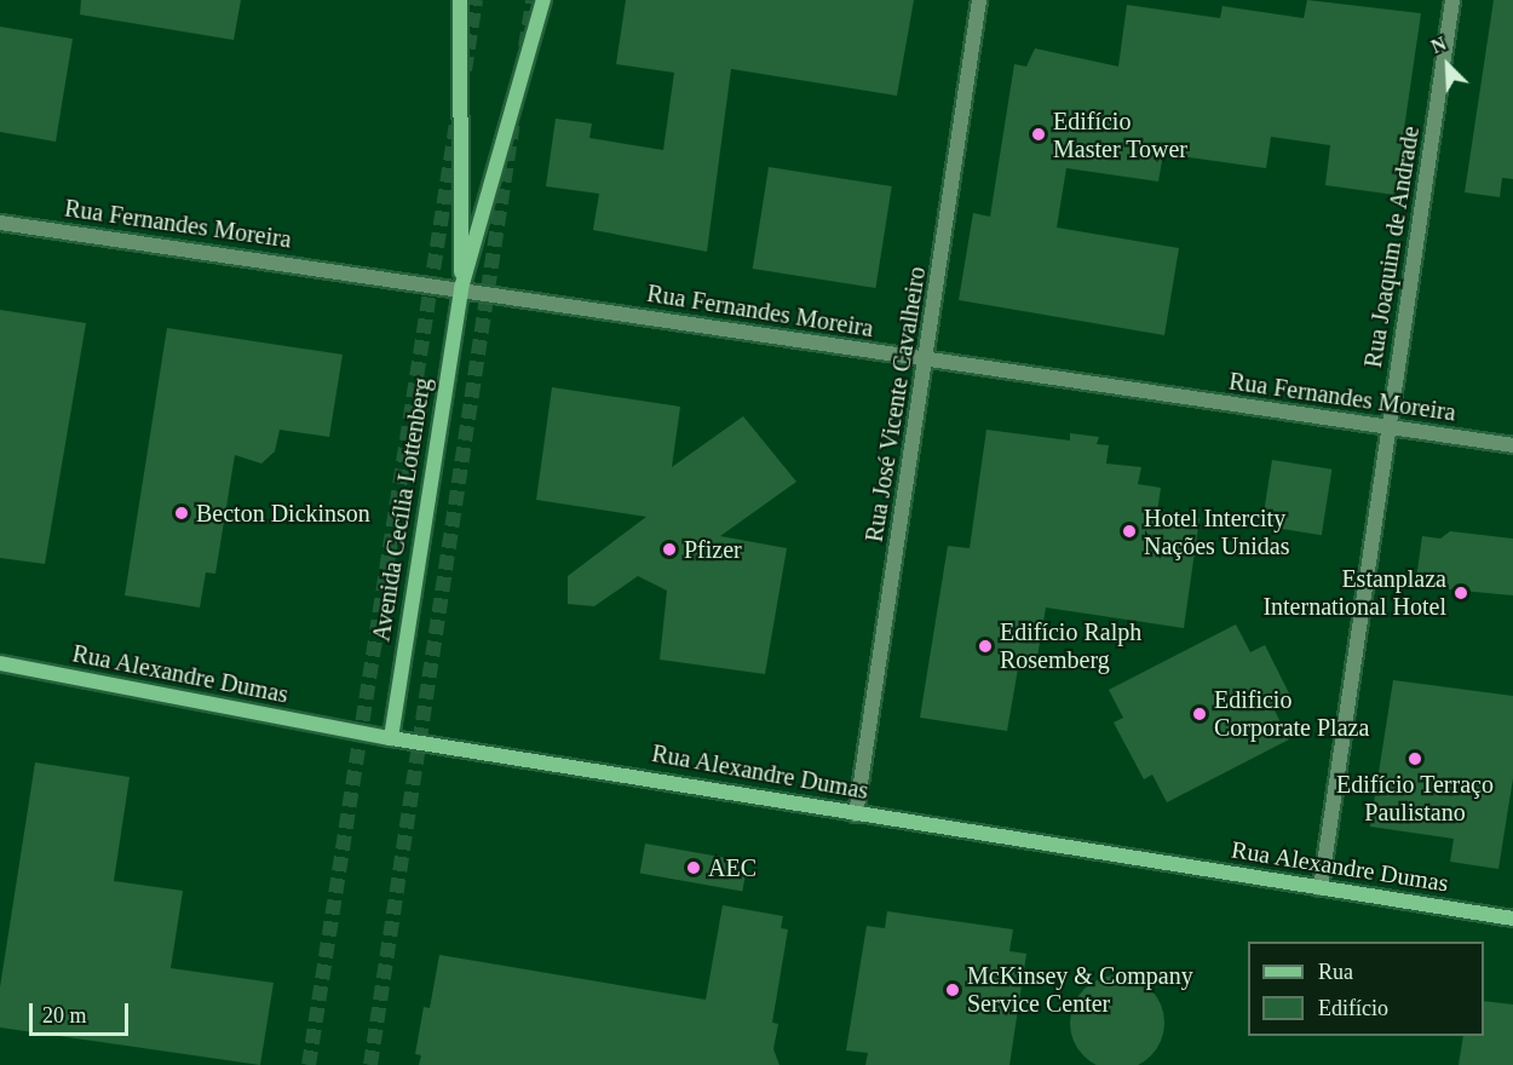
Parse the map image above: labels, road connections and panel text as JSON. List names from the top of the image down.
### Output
{
  "streets": {
    "street": [
      "Rua Fernandes Moreira",
      "Rua Joaquim de Andrade",
      "Rua José Vicente Cavalheiro",
      "Avenida Cecília Lottenberg",
      "Rua Alexandre Dumas"
    ]
  },
  "crossings": [
    ["Rua Fernandes Moreira", "Rua Joaquim de Andrade"],
    ["Rua Fernandes Moreira", "Rua José Vicente Cavalheiro"],
    ["Rua Fernandes Moreira", "Avenida Cecília Lottenberg"],
    ["Rua Joaquim de Andrade", "Rua Alexandre Dumas"],
    ["Rua José Vicente Cavalheiro", "Rua Alexandre Dumas"],
    ["Avenida Cecília Lottenberg", "Rua Alexandre Dumas"]
  ],
  "places": [
    "Edifício Master Tower",
    "Becton Dickinson",
    "Hotel Intercity Nações Unidas",
    "Pfizer",
    "Estanplaza International Hotel",
    "Edifício Ralph Rosemberg",
    "Edificio Corporate Plaza",
    "Edifício Terraço Paulistano",
    "AEC",
    "McKinsey & Company Service Center"
  ],
  "legend": ["Rua", "Edifício"],
  "scale_bar": "20 m",
  "north": "top left"
}
